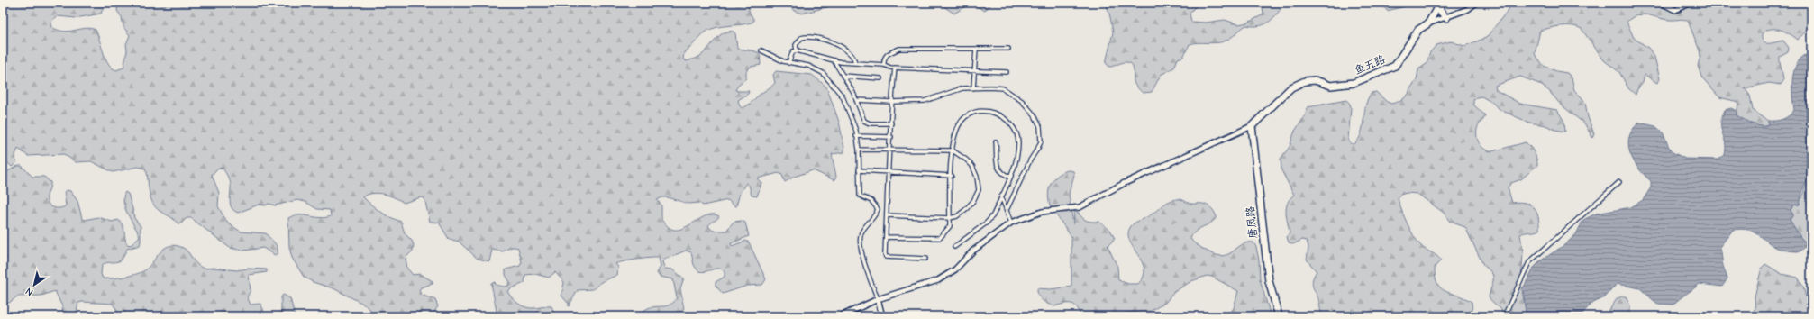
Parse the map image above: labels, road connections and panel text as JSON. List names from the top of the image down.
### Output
{
  "streets": {
    "highway": ["鱼五路", "唐凤路"]
  },
  "crossings": [
    ["鱼五路", "唐凤路"]
  ],
  "north": "bottom left"
}
